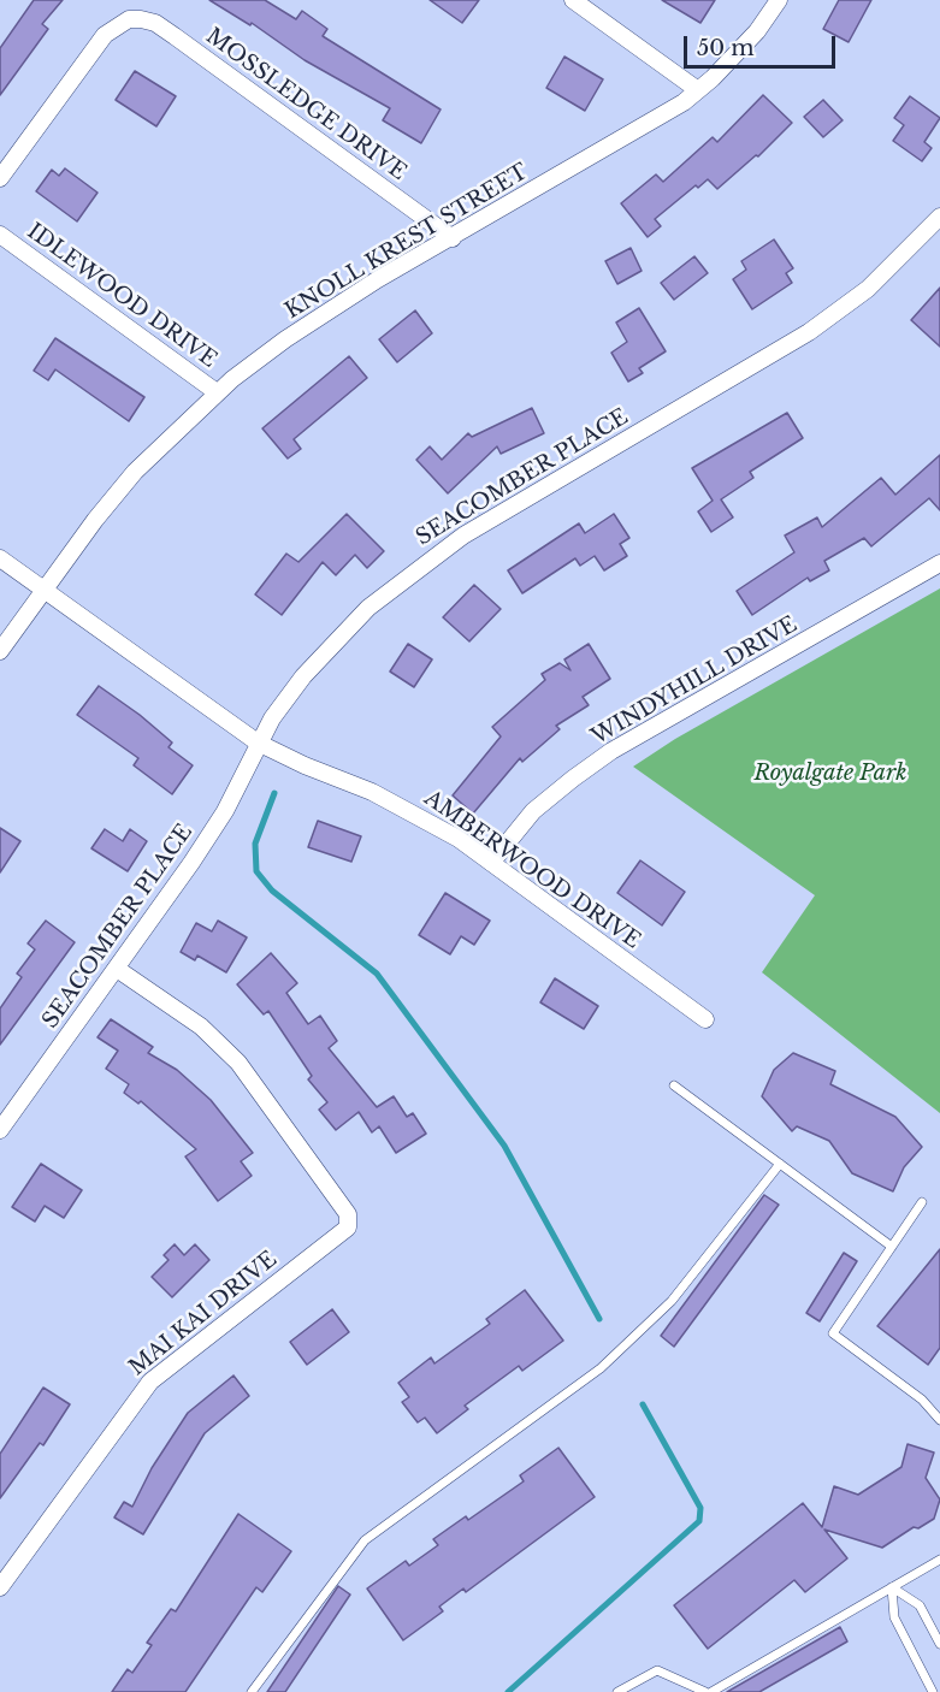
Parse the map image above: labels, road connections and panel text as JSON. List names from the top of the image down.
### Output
{
  "streets": {
    "street": [
      "MOSSLEDGE DRIVE",
      "KNOLL KREST STREET",
      "IDLEWOOD DRIVE",
      "SEACOMBER PLACE",
      "WINDYHILL DRIVE",
      "AMBERWOOD DRIVE",
      "MAI KAI DRIVE"
    ]
  },
  "crossings": [
    ["MOSSLEDGE DRIVE", "KNOLL KREST STREET"],
    ["KNOLL KREST STREET", "IDLEWOOD DRIVE"],
    ["KNOLL KREST STREET", "AMBERWOOD DRIVE"],
    ["SEACOMBER PLACE", "AMBERWOOD DRIVE"],
    ["SEACOMBER PLACE", "MAI KAI DRIVE"],
    ["WINDYHILL DRIVE", "AMBERWOOD DRIVE"]
  ],
  "parks": ["Royalgate Park"],
  "scale_bar": "50 m"
}
